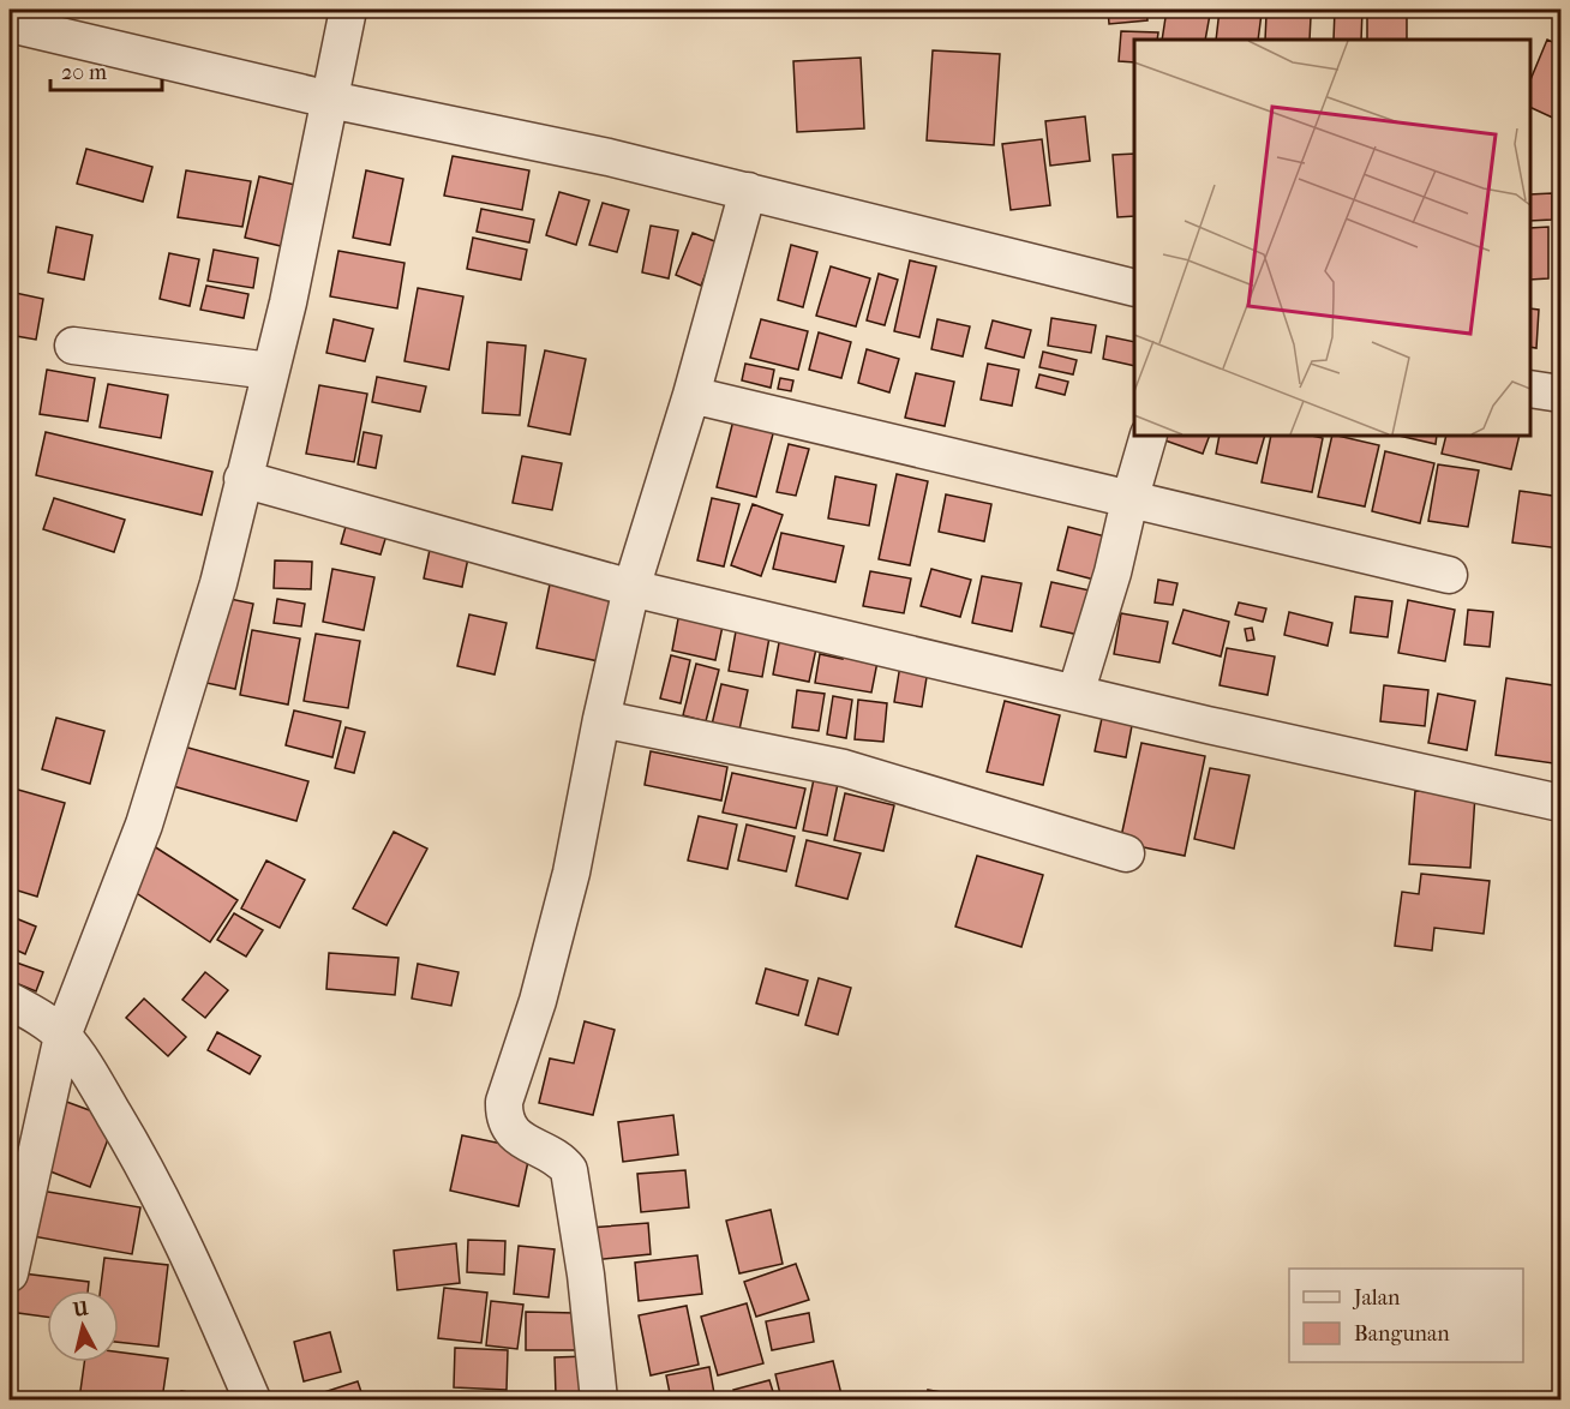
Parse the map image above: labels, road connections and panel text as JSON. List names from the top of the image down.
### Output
{
  "legend": ["Jalan", "Bangunan"],
  "scale_bar": "20 m",
  "north": "top"
}
